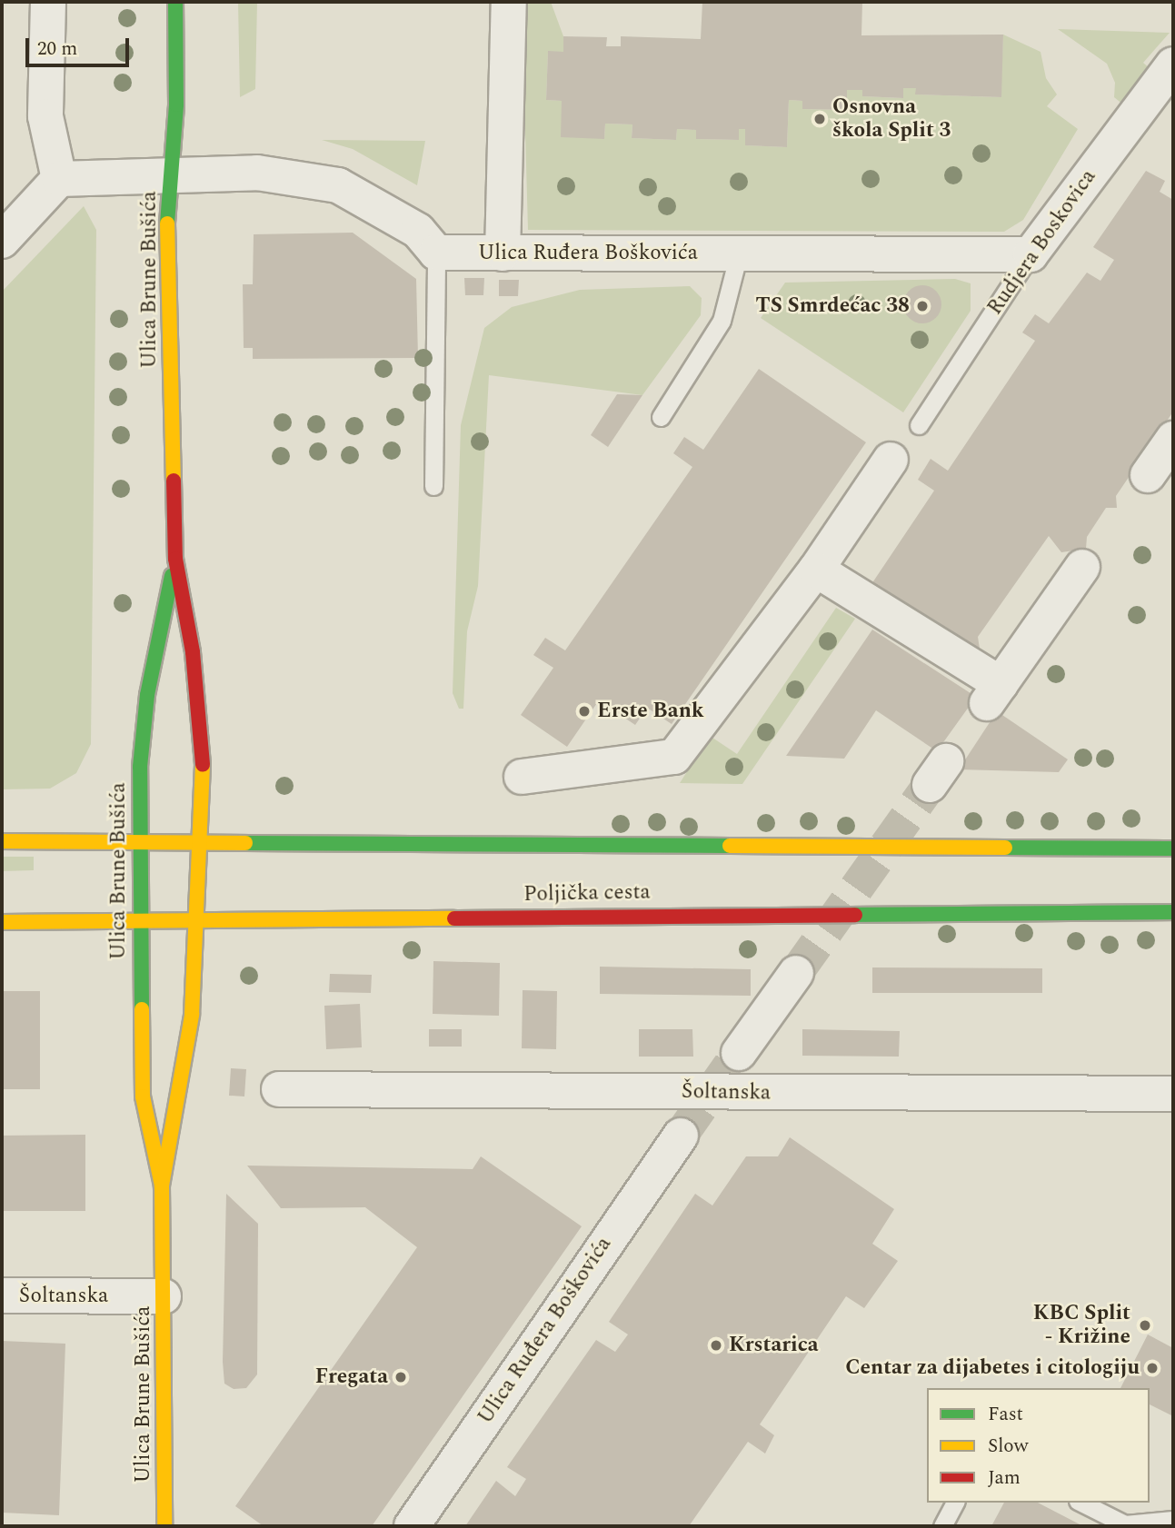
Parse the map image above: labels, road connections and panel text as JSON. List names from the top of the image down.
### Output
{
  "streets": {
    "main road": ["Ulica Brune Bušića", "Poljička cesta"],
    "street": ["Rudjera Boskovica", "Ulica Ruđera Boškovića", "Šoltanska"]
  },
  "crossings": [
    ["Rudjera Boskovica", "Ulica Ruđera Boškovića"],
    ["Ulica Brune Bušića", "Poljička cesta"],
    ["Ulica Brune Bušića", "Šoltanska"]
  ],
  "places": [
    "Osnovna škola Split 3",
    "TS Smrdećac 38",
    "Erste Bank",
    "KBC Split - Križine",
    "Krstarica",
    "Centar za dijabetes i citologiju",
    "Fregata"
  ],
  "legend": ["Fast", "Slow", "Jam"],
  "scale_bar": "20 m"
}
